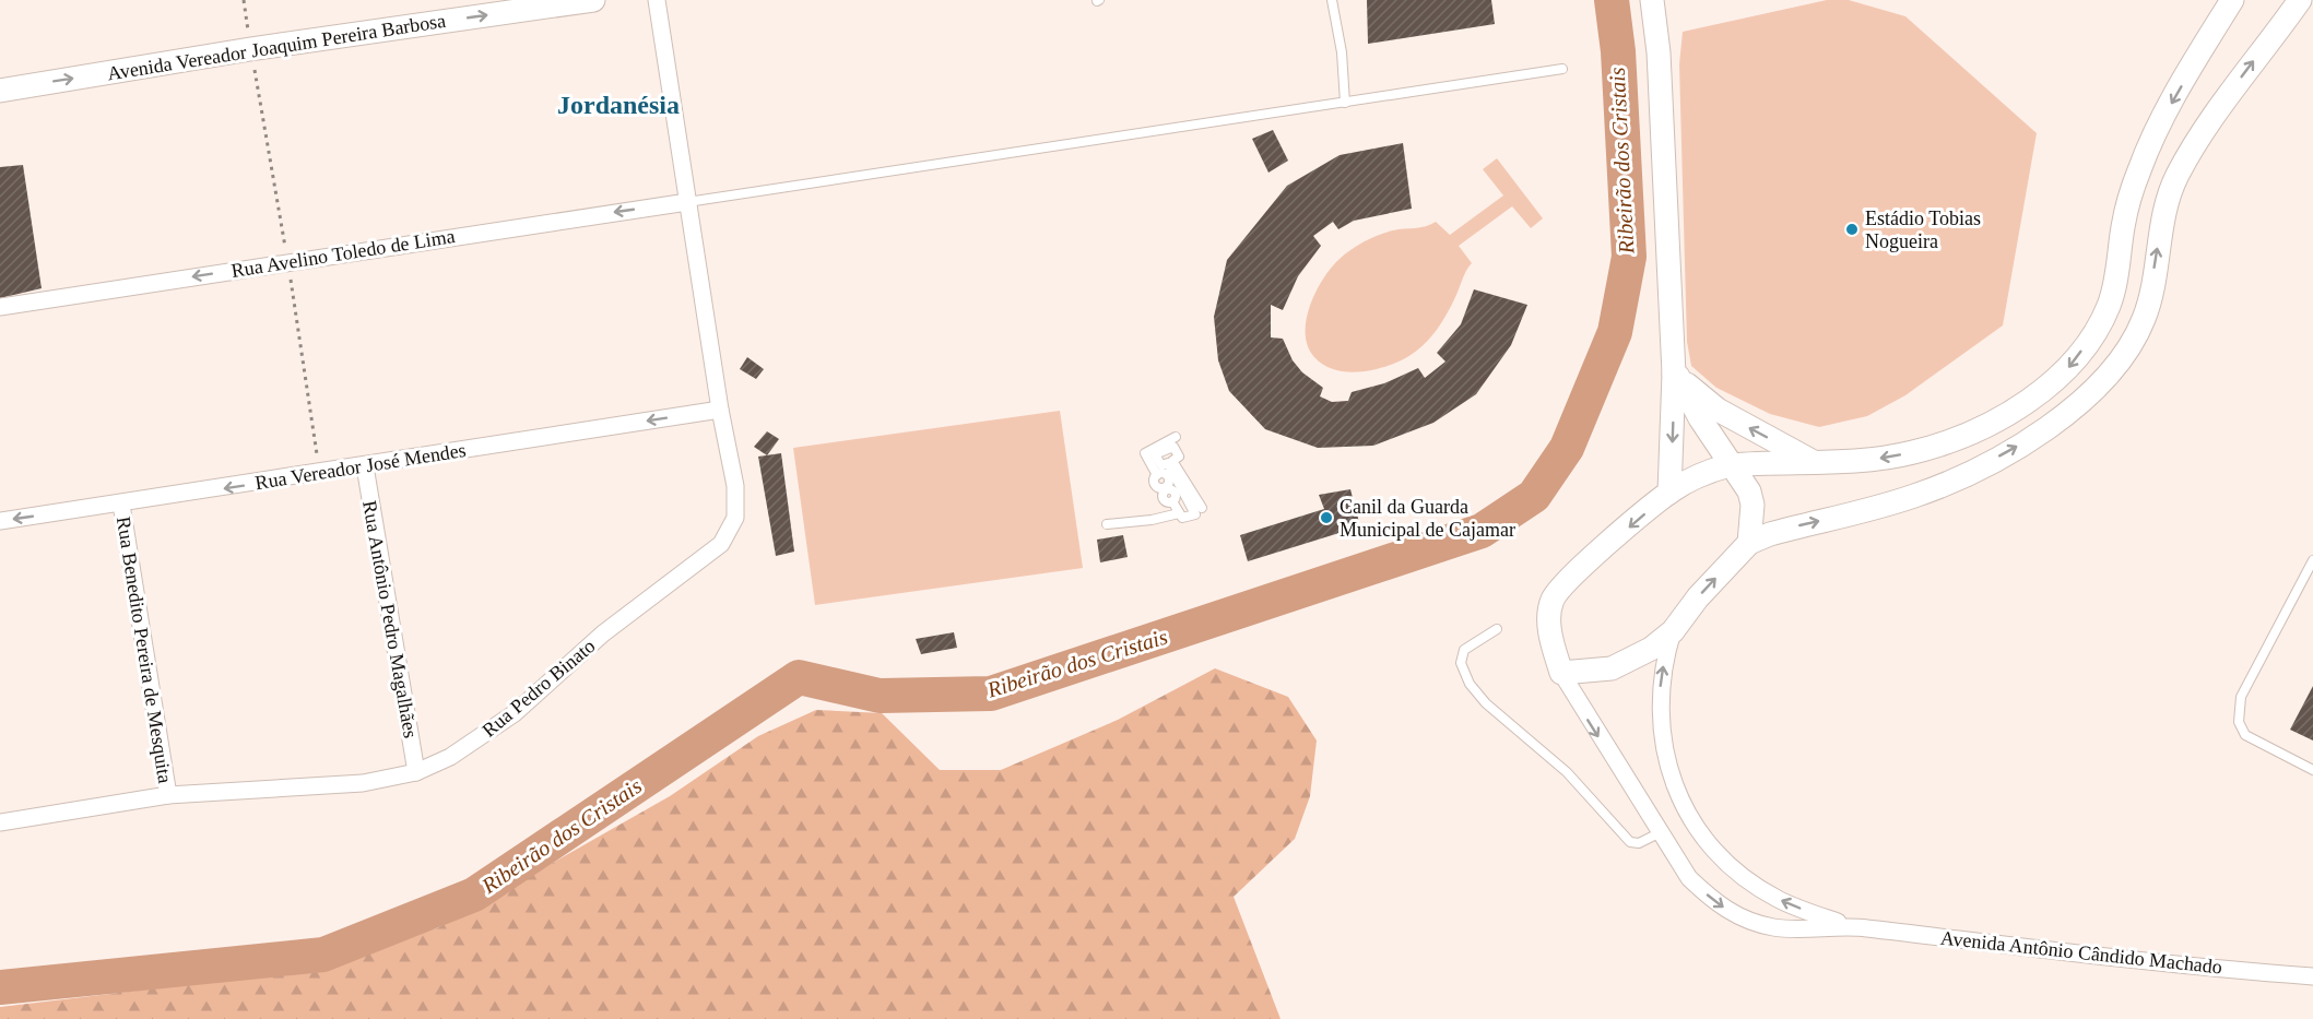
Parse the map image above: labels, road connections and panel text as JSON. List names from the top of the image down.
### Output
{
  "streets": {
    "street": [
      "Avenida Vereador Joaquim Pereira Barbosa",
      "Rua Avelino Toledo de Lima",
      "Rua Vereador José Mendes",
      "Rua Antônio Pedro Magalhães",
      "Rua Benedito Pereira de Mesquita",
      "Rua Pedro Binato",
      "Avenida Antônio Cândido Machado"
    ]
  },
  "crossings": [
    ["Rua Avelino Toledo de Lima", "Rua Pedro Binato"],
    ["Rua Vereador José Mendes", "Rua Antônio Pedro Magalhães"],
    ["Rua Vereador José Mendes", "Rua Benedito Pereira de Mesquita"],
    ["Rua Vereador José Mendes", "Rua Pedro Binato"],
    ["Rua Antônio Pedro Magalhães", "Rua Pedro Binato"],
    ["Rua Benedito Pereira de Mesquita", "Rua Pedro Binato"]
  ],
  "one_way": ["Avenida Vereador Joaquim Pereira Barbosa", "Rua Avelino Toledo de Lima", "Rua Vereador José Mendes"],
  "districts": ["Jordanésia"],
  "water": ["Ribeirão dos Cristais"],
  "places": ["Estádio Tobias Nogueira", "Canil da Guarda Municipal de Cajamar"]
}
